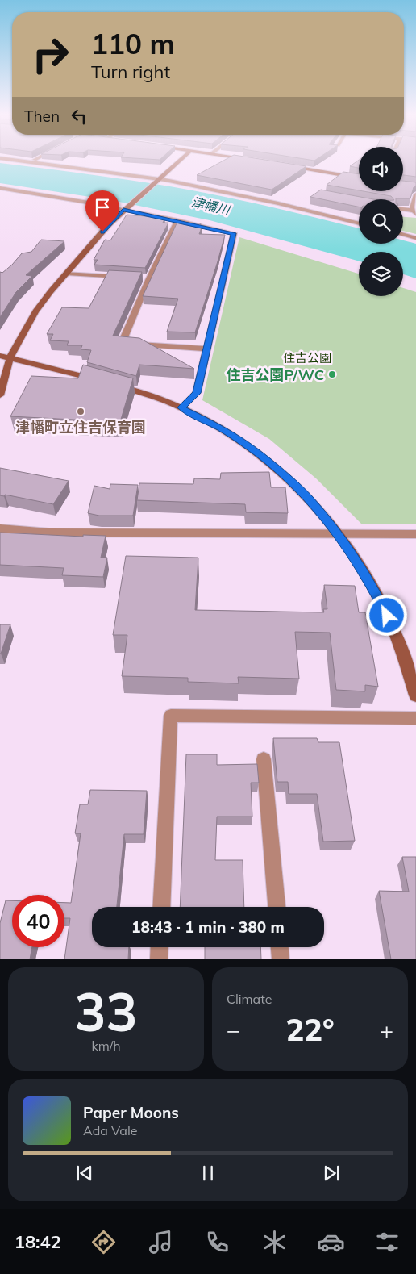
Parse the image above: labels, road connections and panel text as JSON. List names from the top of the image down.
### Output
{
  "water": ["津幡川"],
  "parks": ["住吉公園"],
  "places": ["住吉公園P/WC", "津幡町立住吉保育園"],
  "page": {
    "turn": ["110 m", "Turn right"],
    "then": "Then",
    "limit": "40",
    "trip": "18:43 · 1 min · 380 m",
    "tile": [
      ["33", "km/h"],
      "Climate"
    ],
    "heat": ["−", "22°", "+"],
    "song": ["Paper Moons", "Ada Vale"],
    "tabs": "18:42"
  }
}
